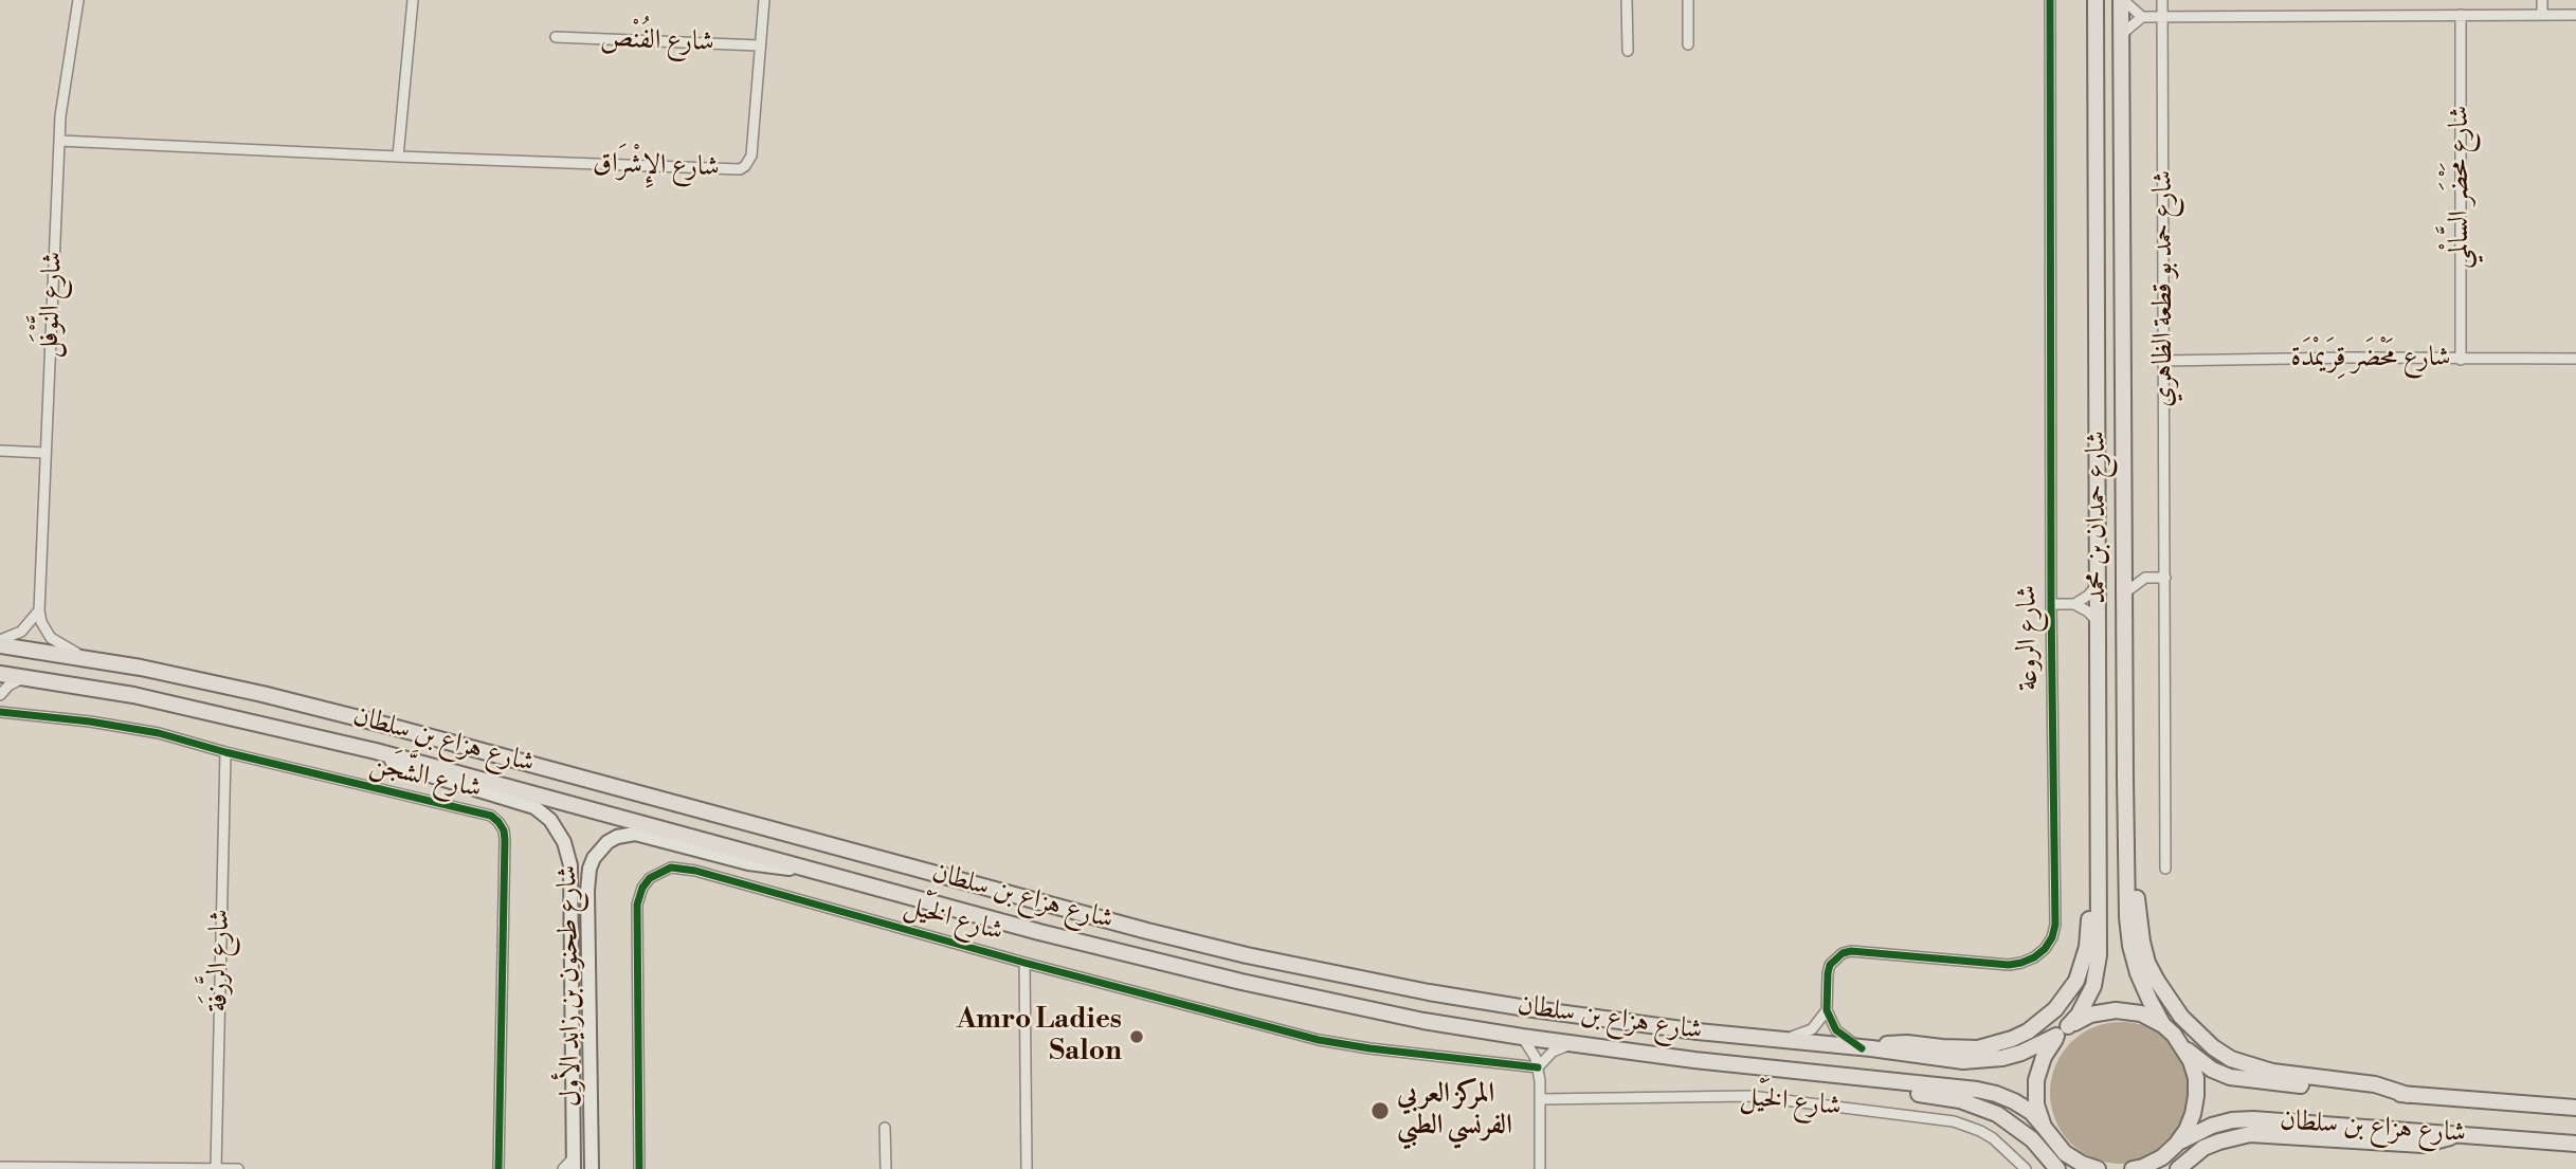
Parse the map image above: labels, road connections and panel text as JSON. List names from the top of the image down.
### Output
{
  "streets": {
    "main road": ["شارع حمدان بن محمد", "شارع هزاع بن سلطان"],
    "street": [
      "شارع الفُنْص",
      "شارع الإِشْرَاق",
      "شارع مَحْضَر السَّالْمي",
      "شارع حمد بو قطعة الظاهري",
      "شارع النَّوْفَل",
      "شارع مَحْضَر قِرَيمْدَة",
      "شارع الروعة",
      "شارع الشَّجَن",
      "شارع الخَيْل",
      "شارع الرَّزفَة",
      "شارع طحنون بن زايد الأول"
    ]
  },
  "crossings": [
    ["شارع الفُنْص", "شارع الإِشْرَاق"],
    ["شارع الإِشْرَاق", "شارع النَّوْفَل"],
    ["شارع مَحْضَر السَّالْمي", "شارع مَحْضَر قِرَيمْدَة"],
    ["شارع حمد بو قطعة الظاهري", "شارع مَحْضَر قِرَيمْدَة"],
    ["شارع حمدان بن محمد", "شارع الروعة"],
    ["شارع حمدان بن محمد", "شارع هزاع بن سلطان"],
    ["شارع هزاع بن سلطان", "شارع طحنون بن زايد الأول"],
    ["شارع الشَّجَن", "شارع الرَّزفَة"]
  ],
  "places": ["Amro Ladies Salon", "المركز العربي الفرنسي الطبي"]
}
